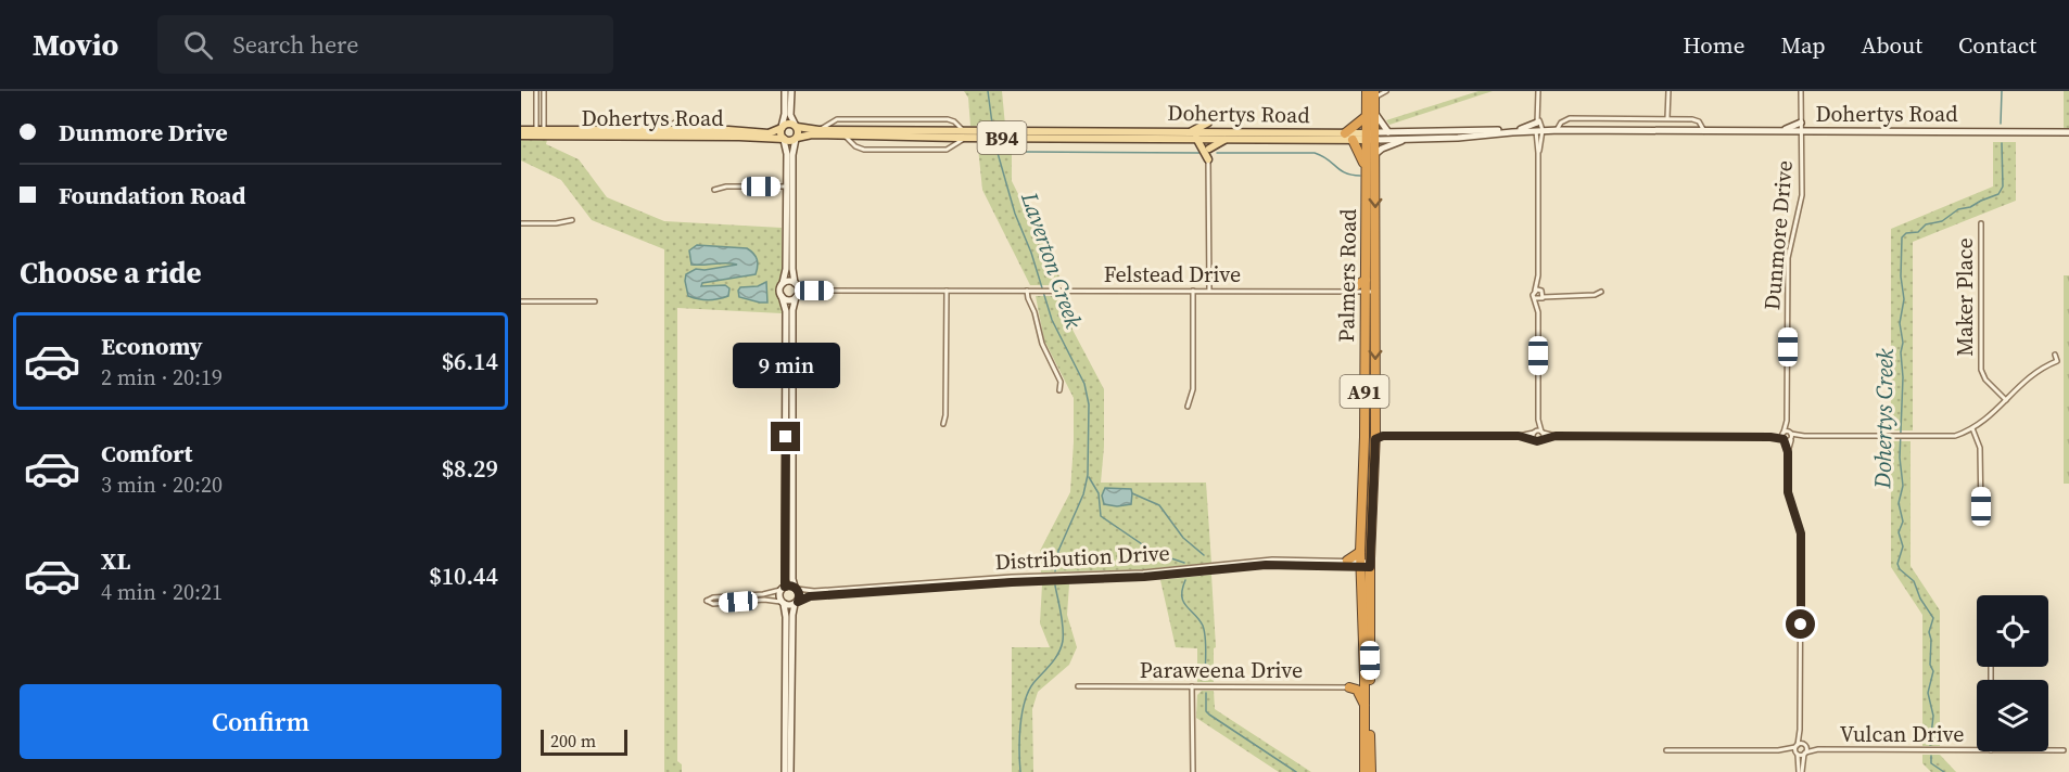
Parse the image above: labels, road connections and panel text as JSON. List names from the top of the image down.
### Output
{
  "streets": {
    "highway": ["Palmers Road", "A91"],
    "main road": ["Dohertys Road", "B94"],
    "street": [
      "Dunmore Drive",
      "Felstead Drive",
      "Maker Place",
      "Distribution Drive",
      "Paraweena Drive",
      "Vulcan Drive"
    ]
  },
  "crossings": [
    ["Dohertys Road", "B94"],
    ["Dohertys Road", "Dunmore Drive"],
    ["Dohertys Road", "Palmers Road"],
    ["Felstead Drive", "Palmers Road"],
    ["Palmers Road", "Distribution Drive"],
    ["Palmers Road", "Paraweena Drive"]
  ],
  "water": ["Laverton Creek", "Dohertys Creek"],
  "scale_bar": "200 m",
  "page": {
    "header": "Movio",
    "search": "Search here",
    "nav": [
      "Home",
      "Map",
      "About",
      "Contact"
    ],
    "banner": ["Dunmore Drive", "Foundation Road"],
    "heading": "Choose a ride",
    "list": [
      {
        "name": "Economy",
        "note": "2 min · 20:19",
        "value": "$6.14"
      },
      {
        "name": "Comfort",
        "note": "3 min · 20:20",
        "value": "$8.29"
      },
      {
        "name": "XL",
        "note": "4 min · 20:21",
        "value": "$10.44"
      }
    ],
    "bubble": "9 min",
    "buttons": "Confirm",
    "scale": "200 m"
  }
}
